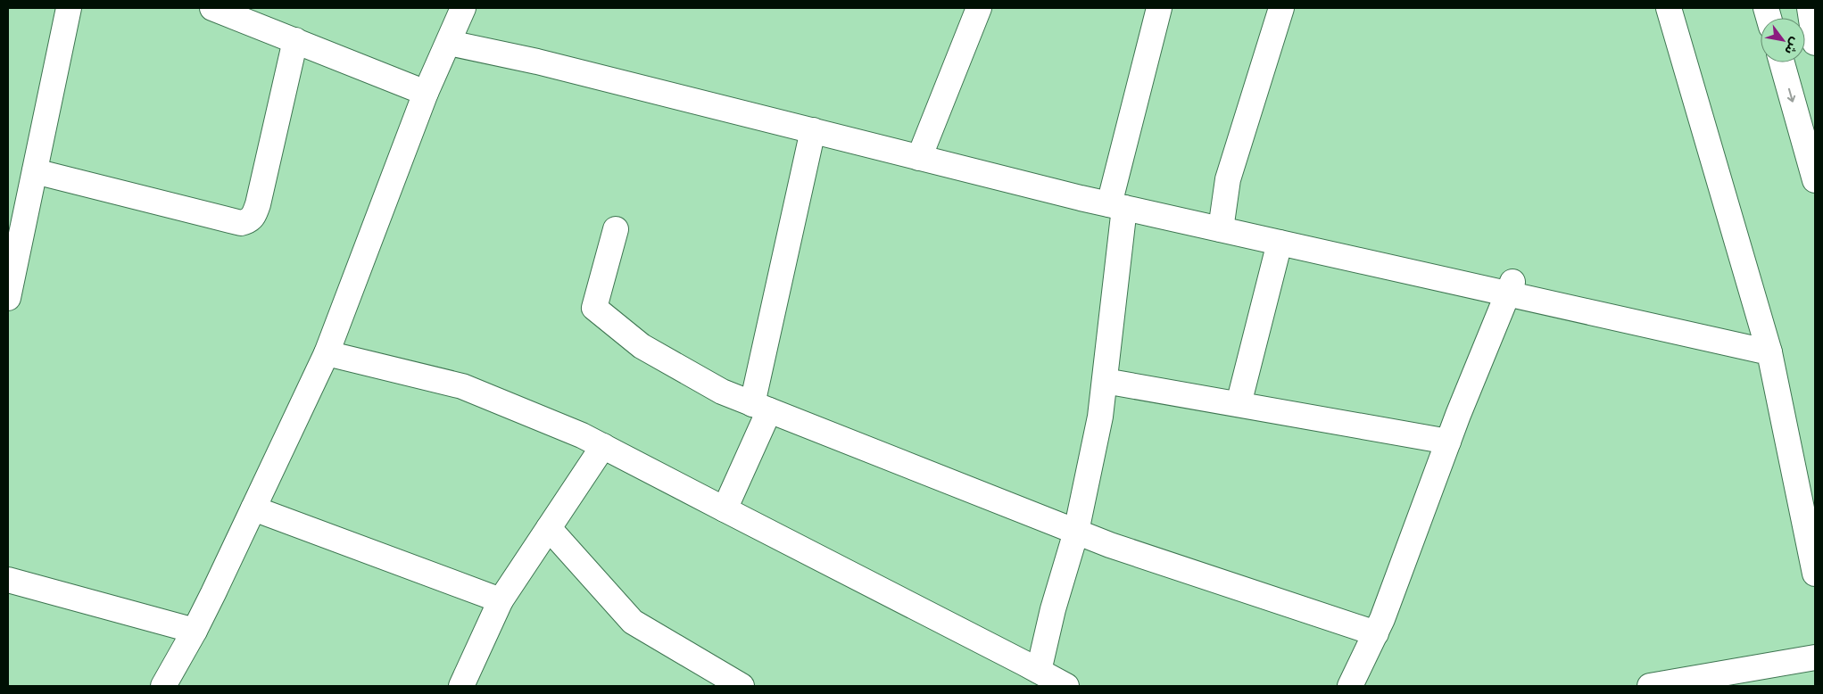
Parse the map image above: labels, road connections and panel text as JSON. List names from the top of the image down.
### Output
{
  "north": "bottom right"
}
